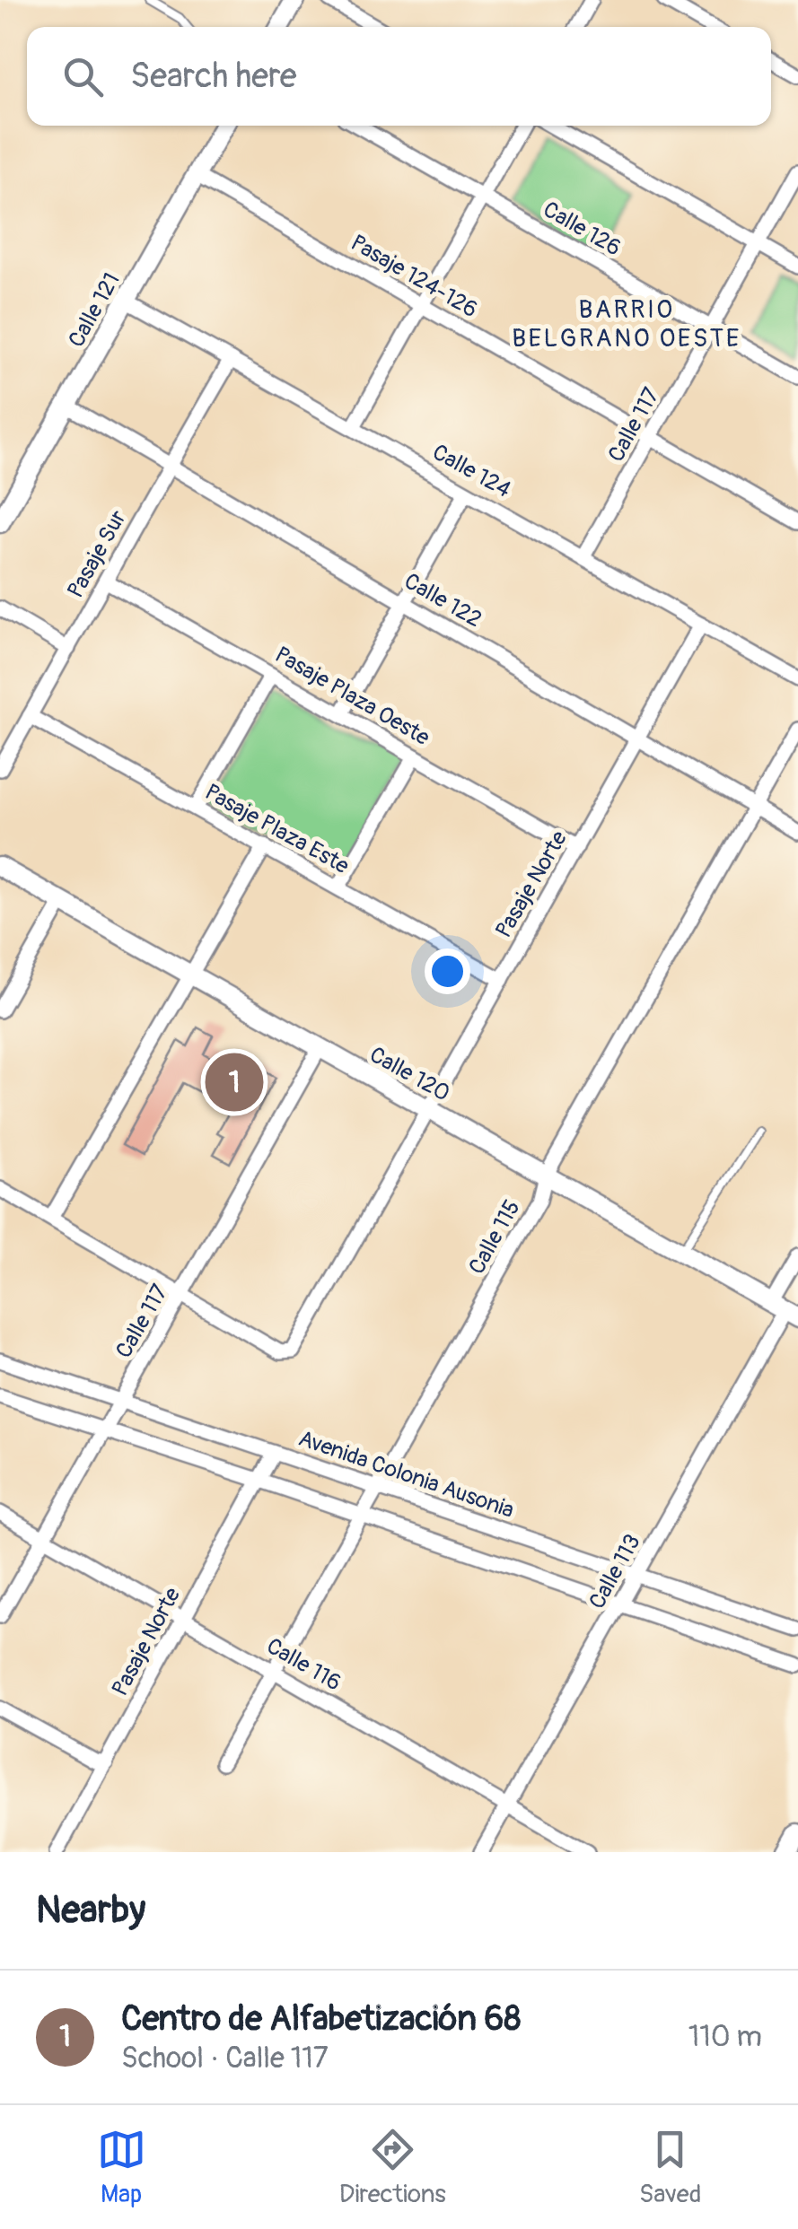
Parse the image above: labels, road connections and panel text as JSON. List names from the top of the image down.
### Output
{
  "streets": {
    "street": [
      "Calle 126",
      "Pasaje 124-126",
      "Calle 121",
      "Calle 117",
      "Calle 124",
      "Pasaje Sur",
      "Calle 122",
      "Pasaje Plaza Oeste",
      "Pasaje Plaza Este",
      "Pasaje Norte",
      "Calle 120",
      "Calle 115",
      "Avenida Colonia Ausonia",
      "Calle 113",
      "Calle 116"
    ]
  },
  "crossings": [
    ["Calle 126", "Calle 117"],
    ["Pasaje 124-126", "Calle 121"],
    ["Pasaje 124-126", "Calle 117"],
    ["Calle 121", "Calle 124"],
    ["Calle 121", "Calle 122"],
    ["Calle 117", "Calle 124"],
    ["Calle 117", "Pasaje Norte"],
    ["Calle 117", "Calle 120"],
    ["Calle 117", "Avenida Colonia Ausonia"],
    ["Calle 117", "Calle 116"],
    ["Calle 124", "Pasaje Sur"],
    ["Calle 124", "Pasaje Norte"],
    ["Pasaje Sur", "Calle 122"],
    ["Pasaje Sur", "Pasaje Plaza Oeste"],
    ["Pasaje Sur", "Pasaje Plaza Este"],
    ["Calle 122", "Pasaje Norte"],
    ["Calle 122", "Calle 115"],
    ["Pasaje Plaza Oeste", "Pasaje Norte"],
    ["Pasaje Plaza Este", "Pasaje Norte"],
    ["Pasaje Norte", "Calle 120"],
    ["Pasaje Norte", "Avenida Colonia Ausonia"],
    ["Pasaje Norte", "Calle 116"],
    ["Calle 120", "Calle 115"],
    ["Calle 120", "Calle 113"],
    ["Calle 115", "Avenida Colonia Ausonia"],
    ["Calle 115", "Calle 116"],
    ["Avenida Colonia Ausonia", "Calle 113"],
    ["Calle 113", "Calle 116"]
  ],
  "districts": ["BARRIO BELGRANO OESTE"],
  "page": {
    "search": "Search here",
    "pins": "1",
    "heading": "Nearby",
    "list": [
      {
        "mark": "1",
        "name": "Centro de Alfabetización 68",
        "note": "School · Calle 117",
        "value": "110 m"
      }
    ],
    "nav": ["Map", "Directions", "Saved"]
  }
}
